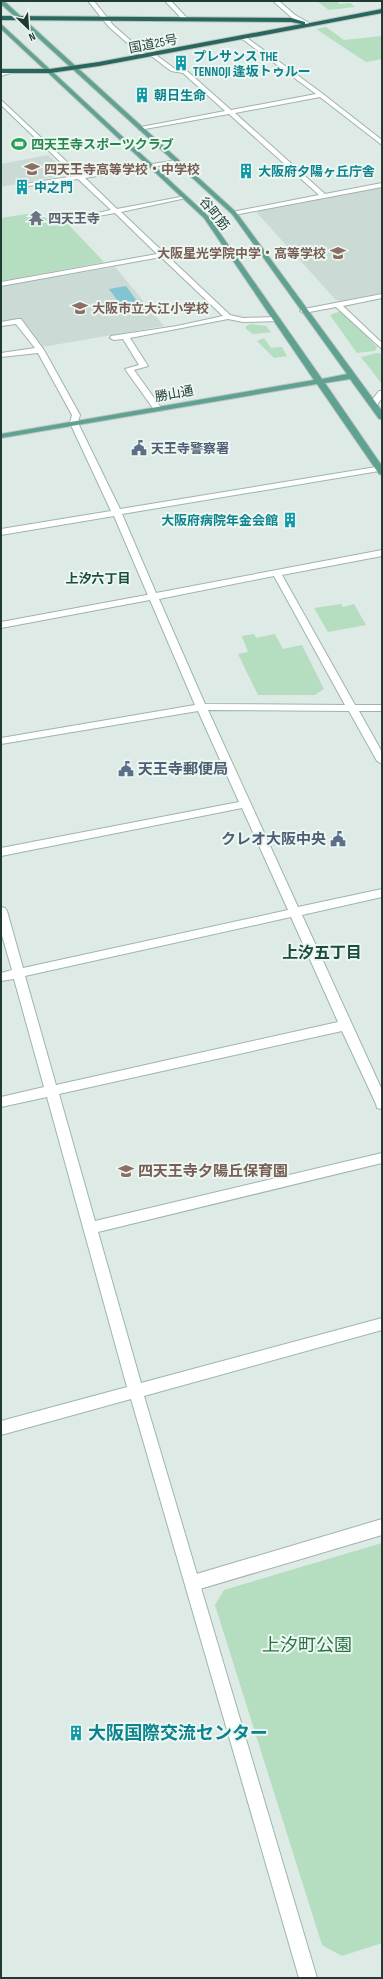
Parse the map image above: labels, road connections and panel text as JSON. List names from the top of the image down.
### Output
{
  "streets": {
    "highway": ["国道25号"],
    "main road": ["谷町筋", "勝山通"]
  },
  "crossings": [
    ["国道25号", "谷町筋"],
    ["谷町筋", "勝山通"]
  ],
  "districts": ["上汐六丁目", "上汐五丁目"],
  "parks": ["上汐町公園"],
  "places": {
    "building": [
      "プレサンス THE TENNOJI 逢坂トゥルー",
      "朝日生命",
      "大阪府夕陽ヶ丘庁舎",
      "中之門",
      "大阪府病院年金会館",
      "大阪国際交流センター"
    ],
    "sports": ["四天王寺スポーツクラブ"],
    "school or university": [
      "四天王寺高等学校・中学校",
      "大阪星光学院中学・高等学校",
      "大阪市立大江小学校",
      "四天王寺夕陽丘保育園"
    ],
    "temple": ["四天王寺"],
    "public building": ["天王寺警察署", "天王寺郵便局", "クレオ大阪中央"]
  },
  "north": "bottom right"
}
